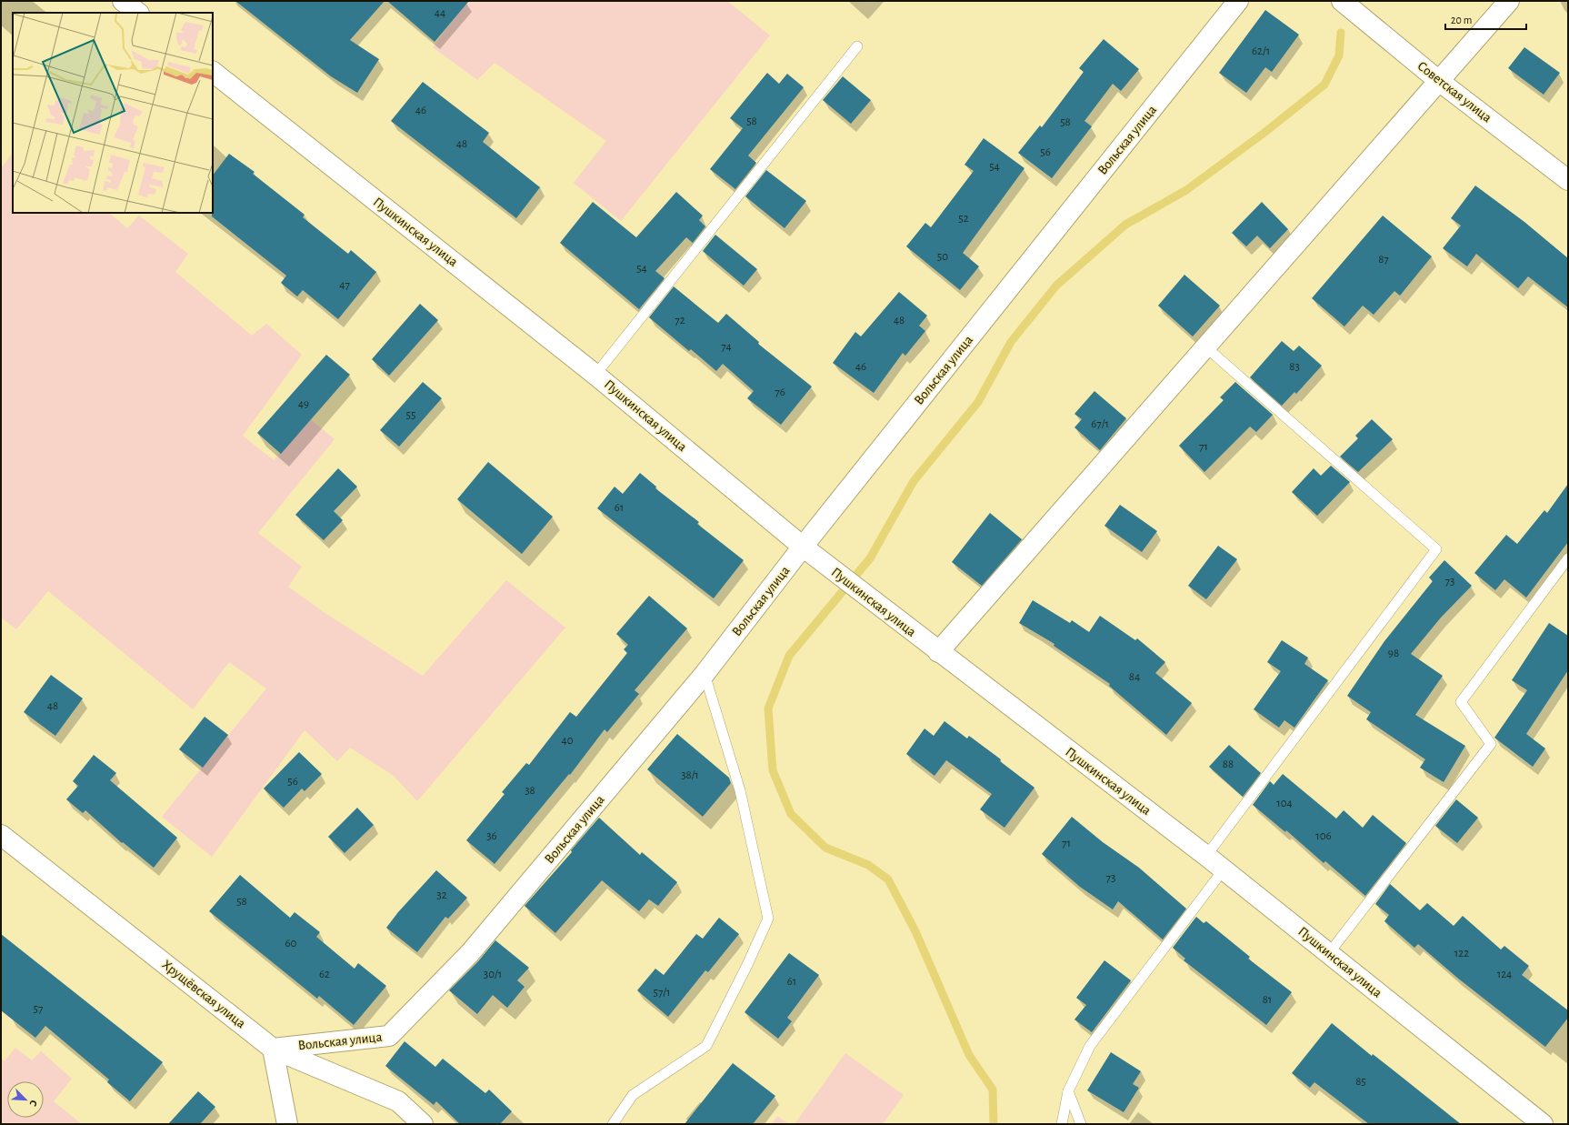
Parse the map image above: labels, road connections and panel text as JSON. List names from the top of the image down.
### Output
{
  "streets": {
    "street": [
      "Советская улица",
      "Вольская улица",
      "Пушкинская улица",
      "Хрущёвская улица"
    ]
  },
  "crossings": [
    ["Вольская улица", "Пушкинская улица"],
    ["Вольская улица", "Хрущёвская улица"]
  ],
  "house_numbers": [
    "44",
    "62/1",
    "46",
    "58",
    "58",
    "48",
    "56",
    "54",
    "52",
    "50",
    "87",
    "54",
    "47",
    "72",
    "48",
    "74",
    "46",
    "83",
    "76",
    "49",
    "55",
    "67/1",
    "71",
    "61",
    "73",
    "98",
    "84",
    "48",
    "40",
    "88",
    "38/1",
    "56",
    "38",
    "104",
    "36",
    "106",
    "71",
    "73",
    "32",
    "58",
    "60",
    "122",
    "62",
    "30/1",
    "124",
    "61",
    "57/1",
    "81",
    "57",
    "85"
  ],
  "scale_bar": "20 m",
  "north": "bottom right"
}
